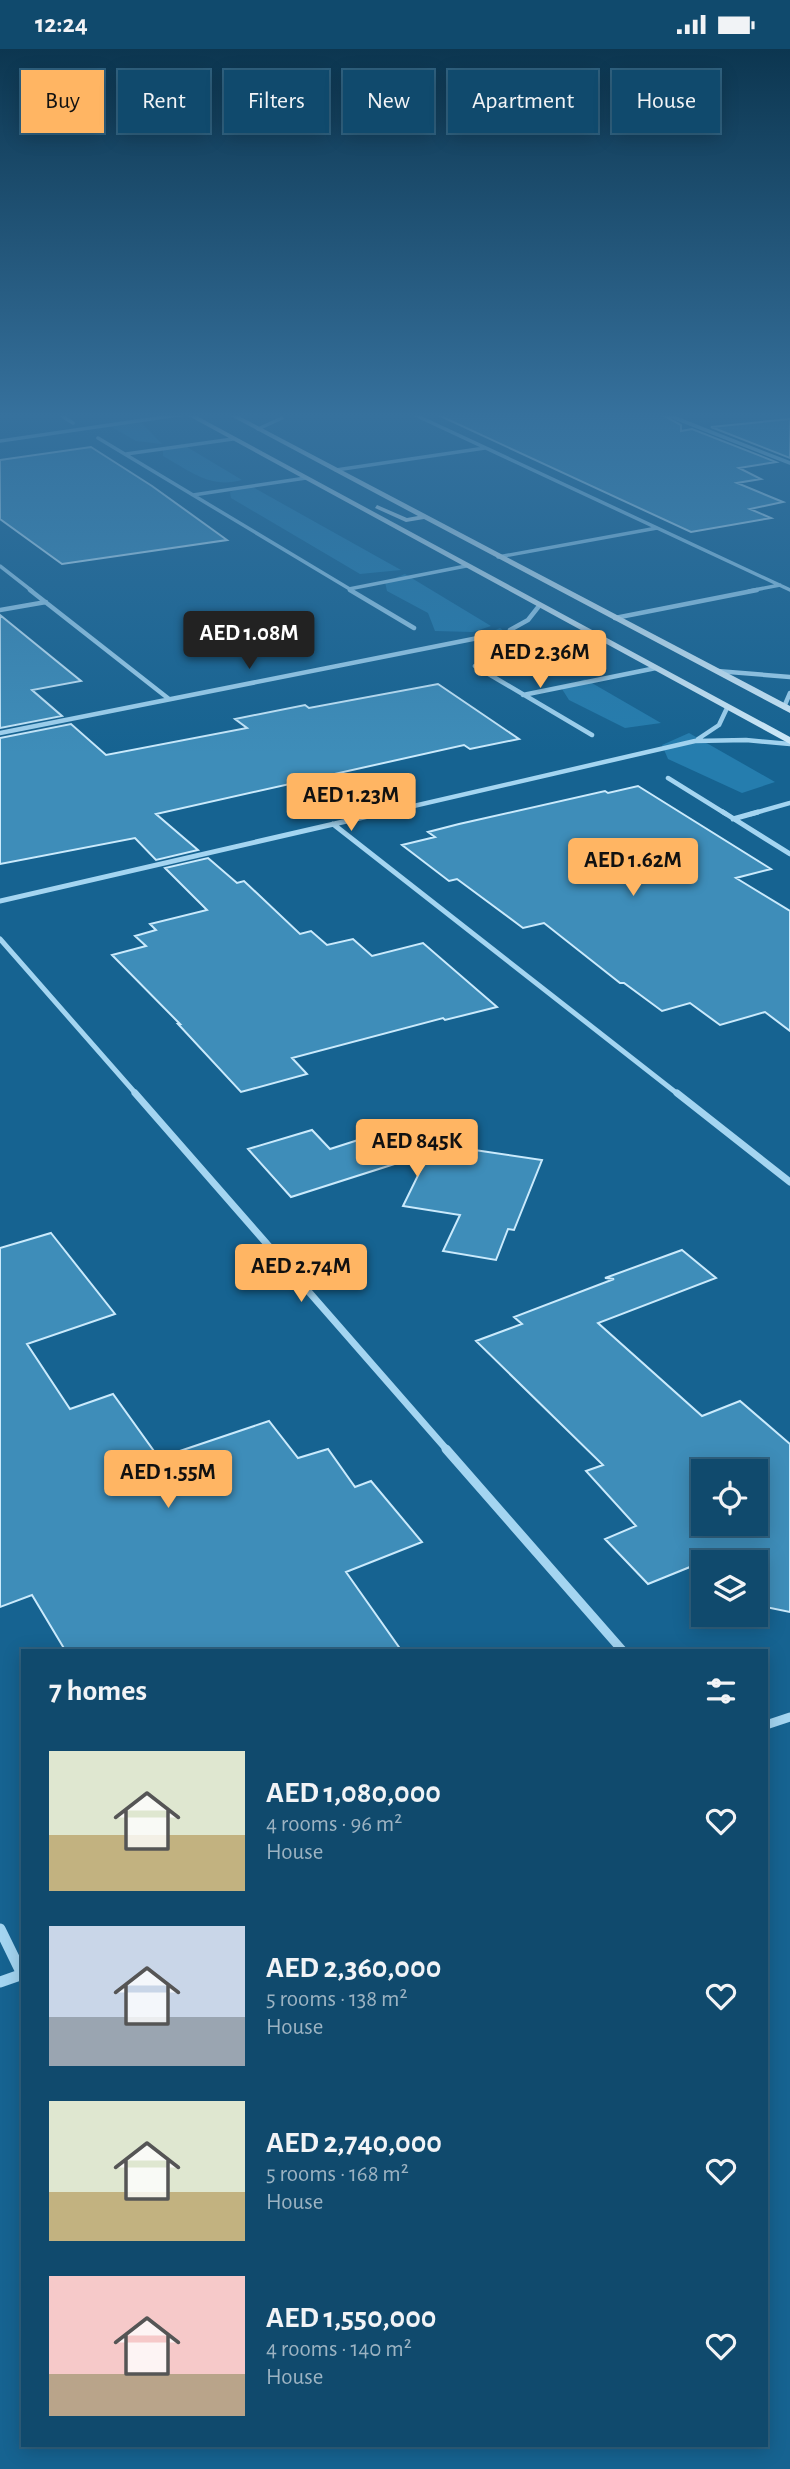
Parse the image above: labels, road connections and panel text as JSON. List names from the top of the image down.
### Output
{
  "page": {
    "status": "12:24",
    "chip": [
      "Buy",
      "Rent",
      "Filters",
      "New",
      "Apartment",
      "House"
    ],
    "price": [
      "AED 1.08M",
      "AED 2.36M",
      "AED 1.23M",
      "AED 1.62M",
      "AED 845K",
      "AED 2.74M",
      "AED 1.55M"
    ],
    "heading": "7 homes",
    "list": [
      {
        "name": "AED 1,080,000",
        "note": "4 rooms · 96 m² · House"
      },
      {
        "name": "AED 2,360,000",
        "note": "5 rooms · 138 m² · House"
      },
      {
        "name": "AED 2,740,000",
        "note": "5 rooms · 168 m² · House"
      },
      {
        "name": "AED 1,550,000",
        "note": "4 rooms · 140 m² · House"
      }
    ]
  }
}
